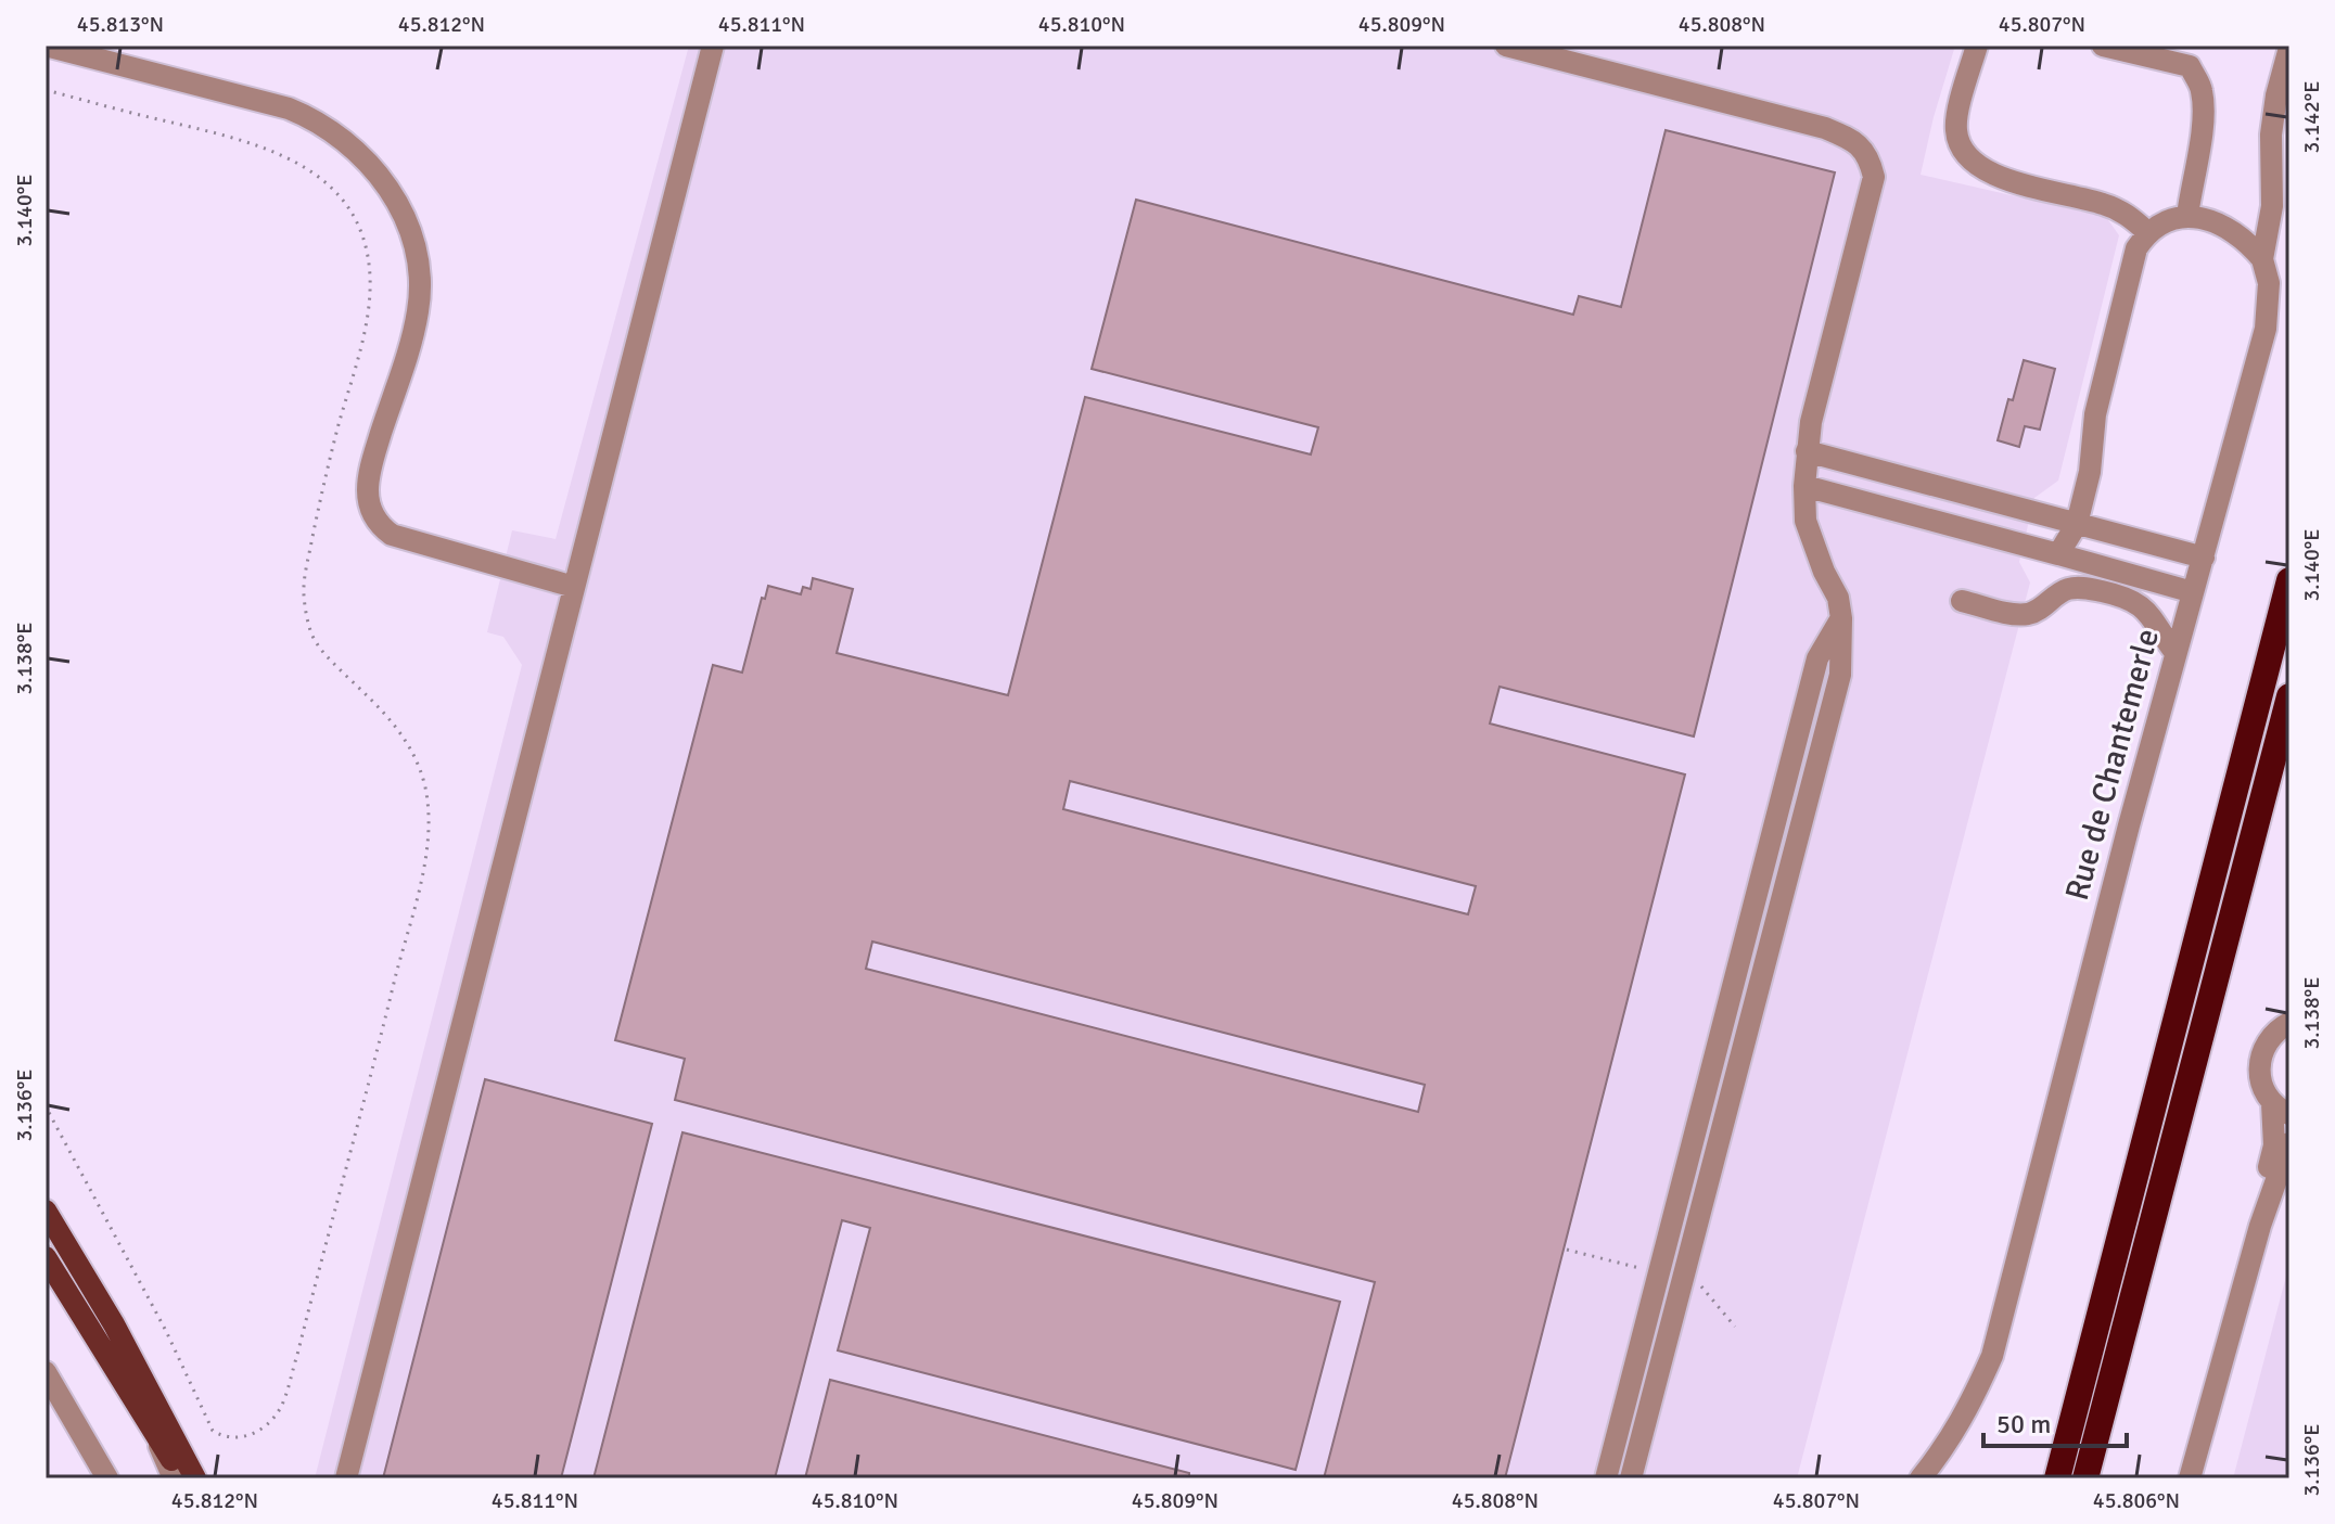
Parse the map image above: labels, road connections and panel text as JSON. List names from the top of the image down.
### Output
{
  "streets": {
    "street": ["Rue de Chantemerle"]
  },
  "scale_bar": "50 m",
  "coordinates": [
    "45.813°N",
    "45.812°N",
    "45.811°N",
    "45.810°N",
    "45.809°N",
    "45.808°N",
    "45.807°N",
    "3.142°E",
    "3.140°E",
    "3.138°E",
    "3.136°E",
    "45.806°N"
  ]
}
